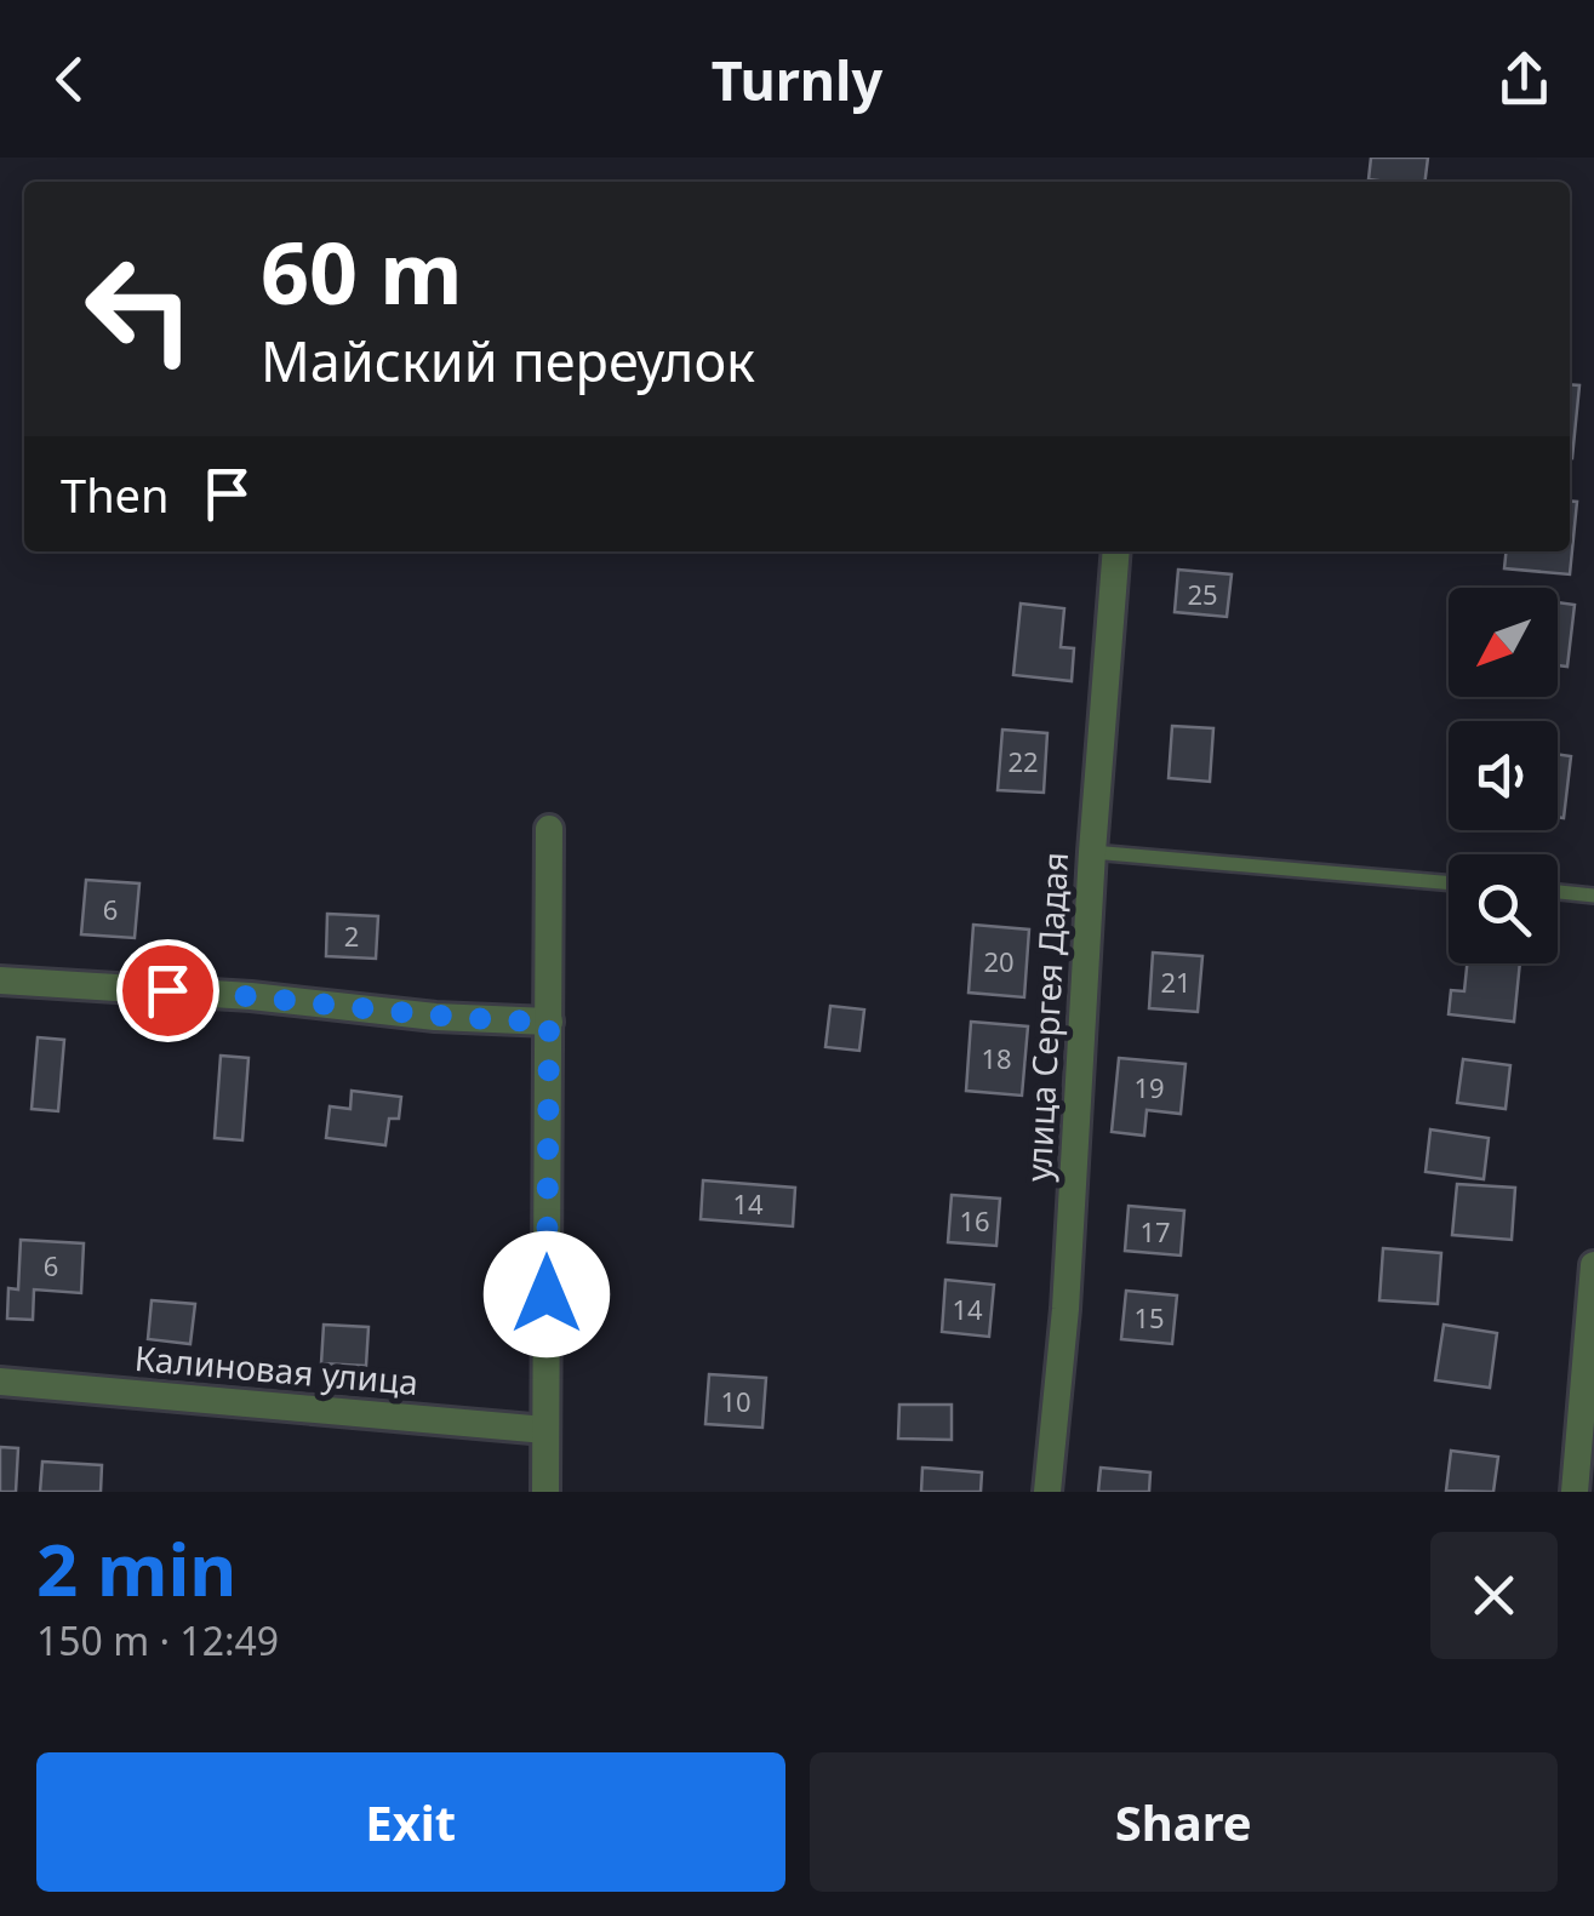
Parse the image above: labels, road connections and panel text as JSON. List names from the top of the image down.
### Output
{
  "streets": {
    "street": ["улица Сергея Дадая", "Калиновая улица"]
  },
  "house_numbers": [
    "25",
    "22",
    "6",
    "2",
    "20",
    "21",
    "18",
    "19",
    "14",
    "16",
    "17",
    "6",
    "14",
    "15",
    "10"
  ],
  "north": "bottom left",
  "page": {
    "header": "Turnly",
    "turn": ["60 m", "Майский переулок"],
    "then": "Then",
    "heading": ["2 min", "150 m · 12:49"],
    "buttons": ["Exit", "Share"]
  }
}
